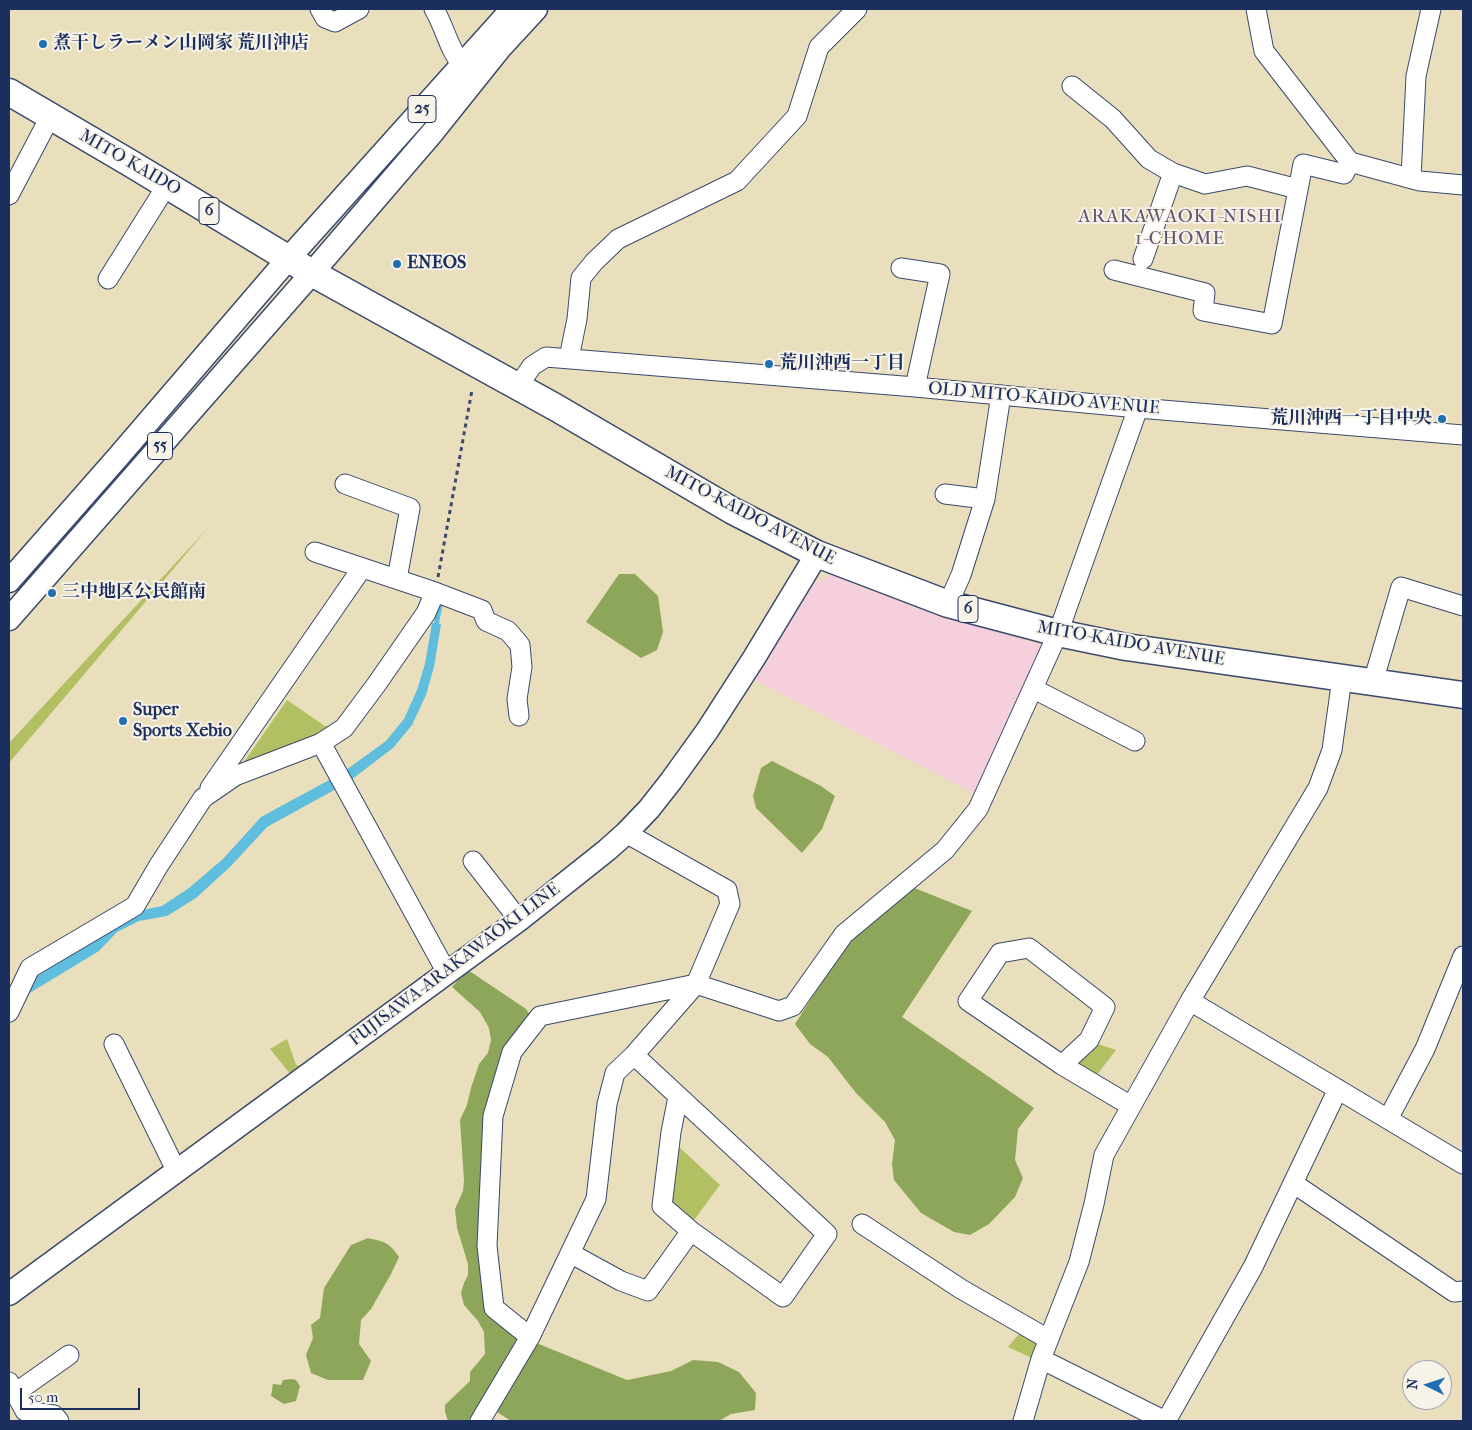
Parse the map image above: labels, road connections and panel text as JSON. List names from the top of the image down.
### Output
{
  "streets": {
    "highway": ["MITO KAIDO", "6", "MITO-KAIDO AVENUE"],
    "main road": ["25", "55", "FUJISAWA-ARAKAWAOKI LINE"],
    "street": ["OLD MITO-KAIDO AVENUE"]
  },
  "crossings": [
    ["25", "MITO KAIDO"],
    ["25", "55"],
    ["25", "MITO-KAIDO AVENUE"],
    ["MITO KAIDO", "6"],
    ["MITO KAIDO", "55"],
    ["MITO KAIDO", "MITO-KAIDO AVENUE"],
    ["OLD MITO-KAIDO AVENUE", "MITO-KAIDO AVENUE"],
    ["55", "MITO-KAIDO AVENUE"],
    ["MITO-KAIDO AVENUE", "FUJISAWA-ARAKAWAOKI LINE"]
  ],
  "districts": ["ARAKAWAOKI-NISHI 1-CHOME"],
  "places": [
    "煮干しラーメン山岡家 荒川沖店",
    "ENEOS",
    "荒川沖西一丁目",
    "荒川沖西一丁目中央",
    "三中地区公民館南",
    "Super Sports Xebio"
  ],
  "scale_bar": "50 m",
  "north": "left"
}
